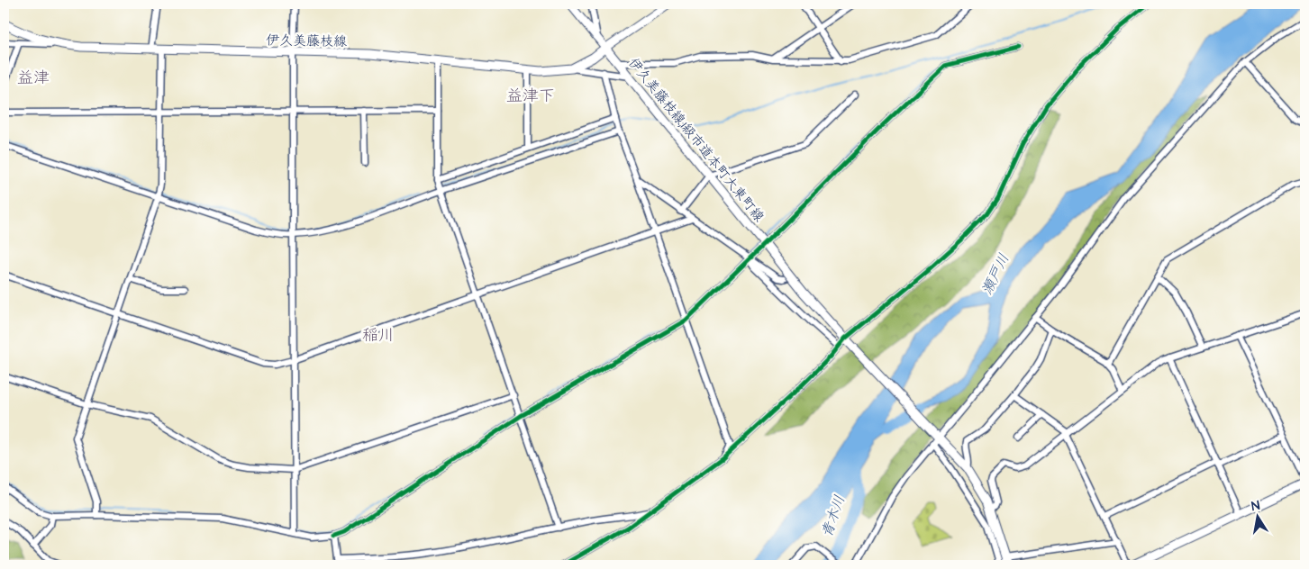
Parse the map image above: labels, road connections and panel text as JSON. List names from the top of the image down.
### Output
{
  "streets": {
    "main road": ["伊久美藤枝線", "伊久美藤枝線;1級市道本町大東町線"]
  },
  "crossings": [
    ["伊久美藤枝線", "伊久美藤枝線;1級市道本町大東町線"]
  ],
  "districts": ["益津", "益津下", "稲川"],
  "water": ["瀬戸川", "青木川"],
  "north": "top"
}
